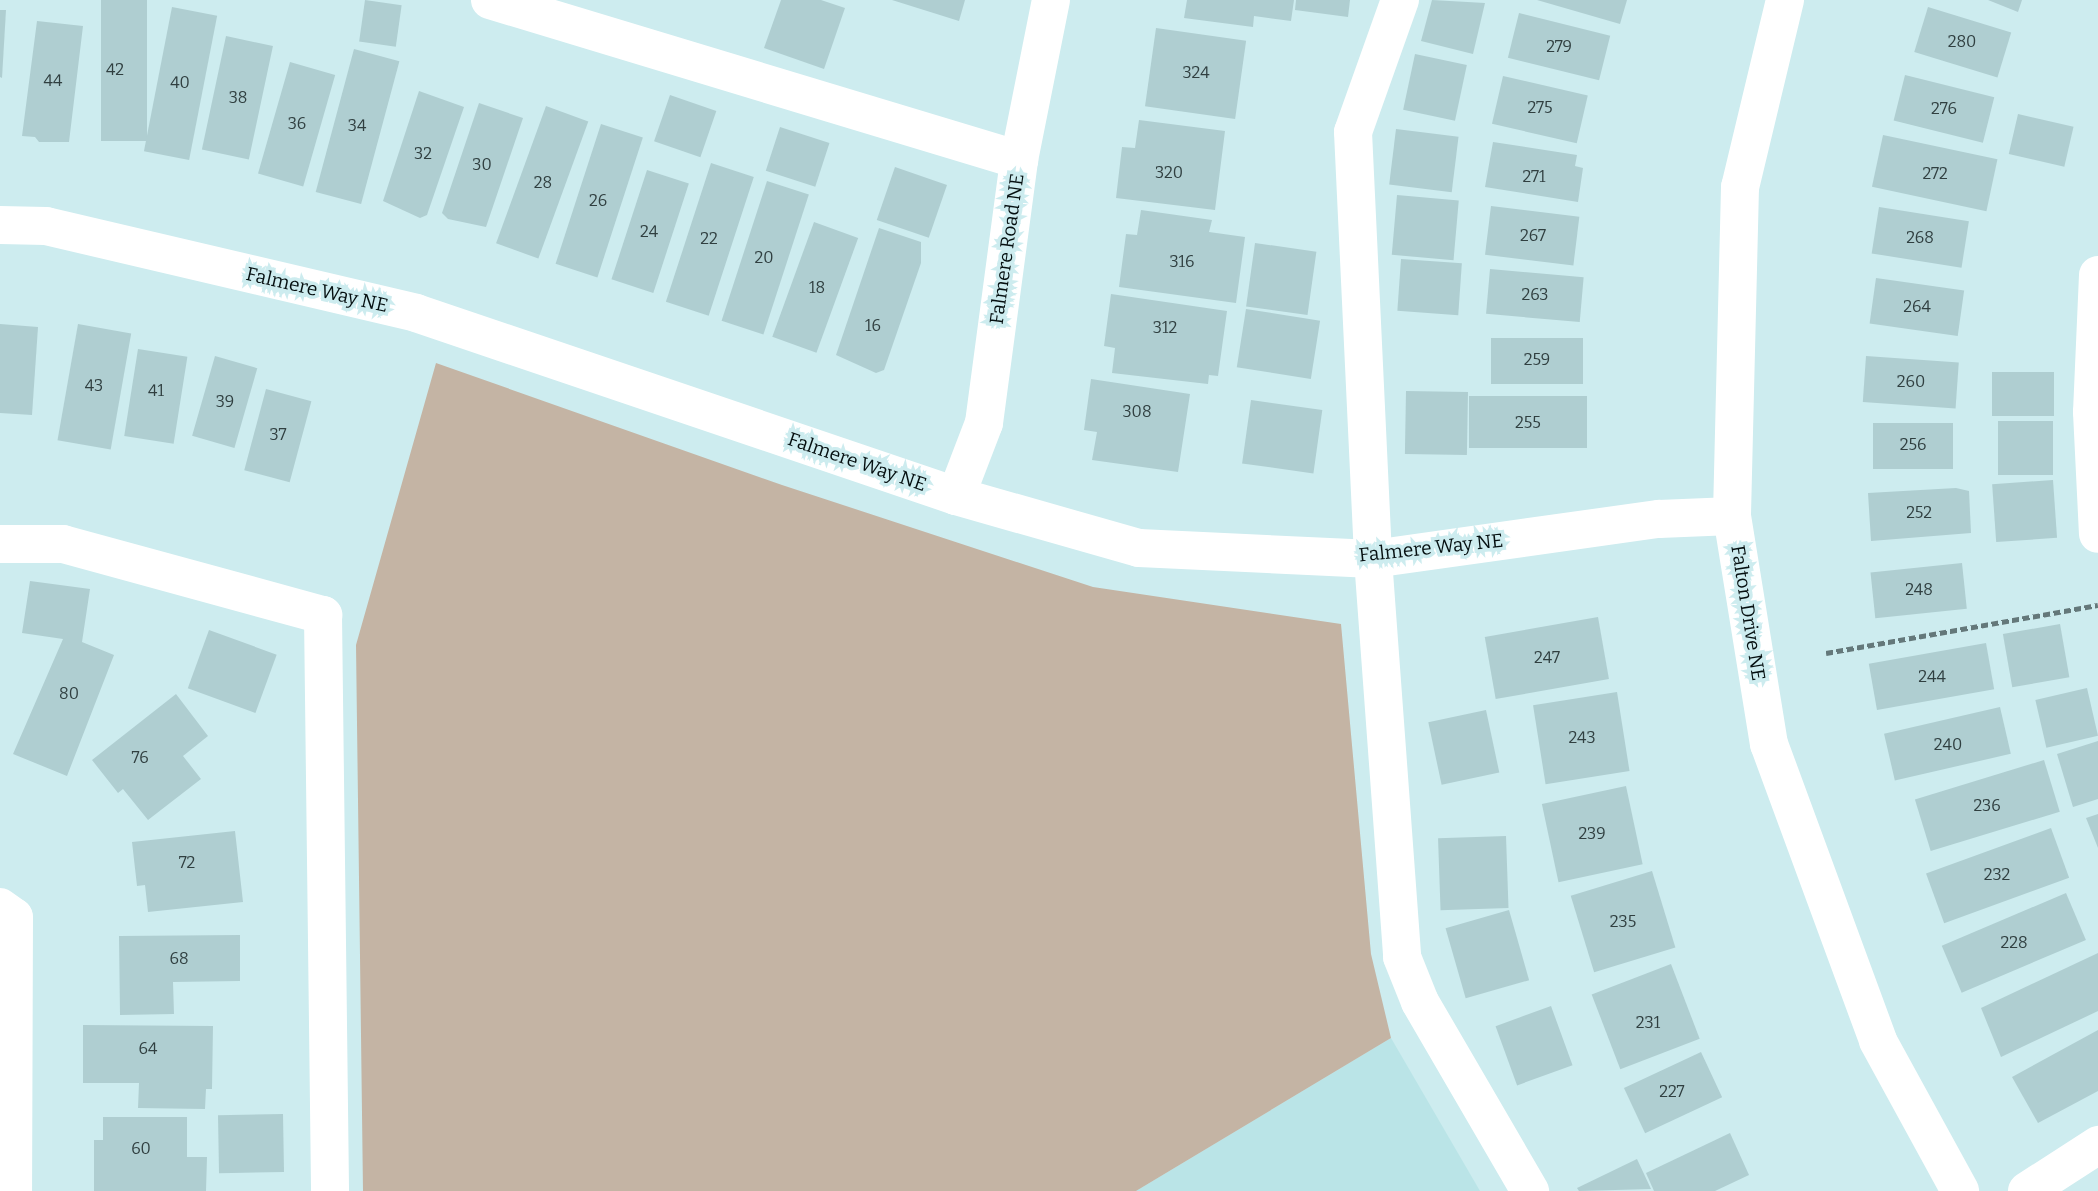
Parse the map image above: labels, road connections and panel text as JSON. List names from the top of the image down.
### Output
{
  "streets": {
    "street": ["Falmere Road NE", "Falmere Way NE", "Falton Drive NE"]
  },
  "crossings": [
    ["Falmere Road NE", "Falmere Way NE"],
    ["Falmere Way NE", "Falton Drive NE"]
  ],
  "house_numbers": [
    "280",
    "279",
    "42",
    "324",
    "44",
    "40",
    "38",
    "275",
    "276",
    "36",
    "34",
    "32",
    "30",
    "320",
    "272",
    "271",
    "28",
    "26",
    "24",
    "267",
    "268",
    "22",
    "20",
    "316",
    "18",
    "263",
    "264",
    "16",
    "312",
    "259",
    "260",
    "43",
    "41",
    "39",
    "308",
    "255",
    "37",
    "256",
    "252",
    "248",
    "247",
    "244",
    "80",
    "243",
    "240",
    "76",
    "236",
    "239",
    "72",
    "232",
    "235",
    "228",
    "68",
    "231",
    "64",
    "227",
    "60"
  ]
}
